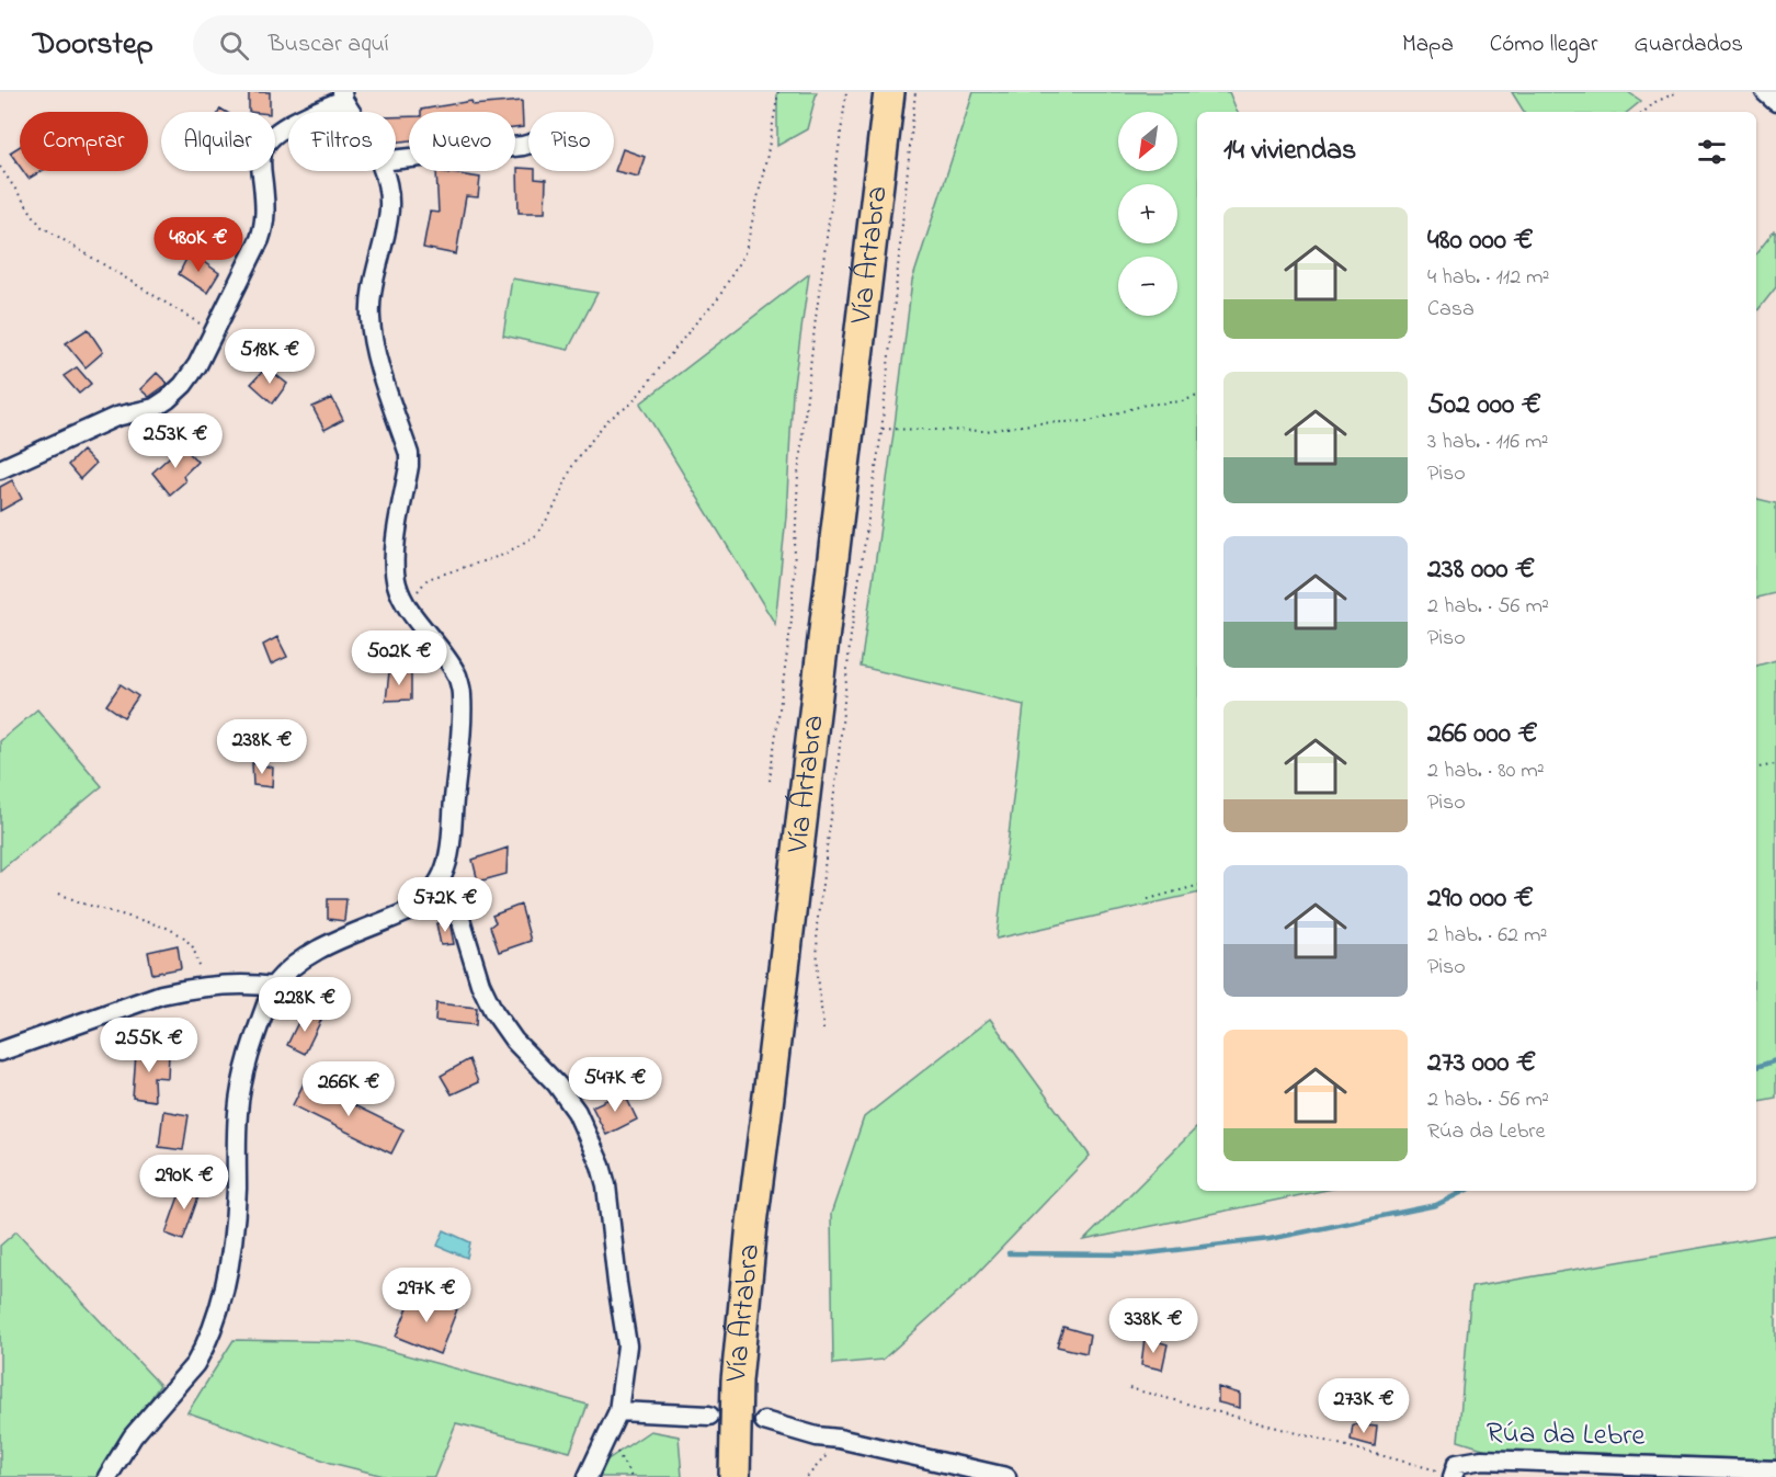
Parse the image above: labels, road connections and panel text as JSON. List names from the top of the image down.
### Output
{
  "streets": {
    "highway": ["Vía Ártabra"],
    "street": ["Rúa da Lebre"]
  },
  "north": "bottom left",
  "page": {
    "header": "Doorstep",
    "search": "Buscar aquí",
    "nav": ["Mapa", "Cómo llegar", "Guardados"],
    "map_buttons": ["+", "−"],
    "chip": [
      "Comprar",
      "Alquilar",
      "Filtros",
      "Nuevo",
      "Piso"
    ],
    "heading": "14 viviendas",
    "list": [
      {
        "name": "480 000 €",
        "note": "4 hab. · 112 m² · Casa"
      },
      {
        "name": "502 000 €",
        "note": "3 hab. · 116 m² · Piso"
      },
      {
        "name": "238 000 €",
        "note": "2 hab. · 56 m² · Piso"
      },
      {
        "name": "266 000 €",
        "note": "2 hab. · 80 m² · Piso"
      },
      {
        "name": "290 000 €",
        "note": "2 hab. · 62 m² · Piso"
      },
      {
        "name": "273 000 €",
        "note": "2 hab. · 56 m² · Rúa da Lebre"
      }
    ],
    "price": [
      "480K €",
      "518K €",
      "253K €",
      "502K €",
      "238K €",
      "572K €",
      "228K €",
      "255K €",
      "547K €",
      "266K €",
      "290K €",
      "297K €",
      "338K €",
      "273K €"
    ]
  }
}
